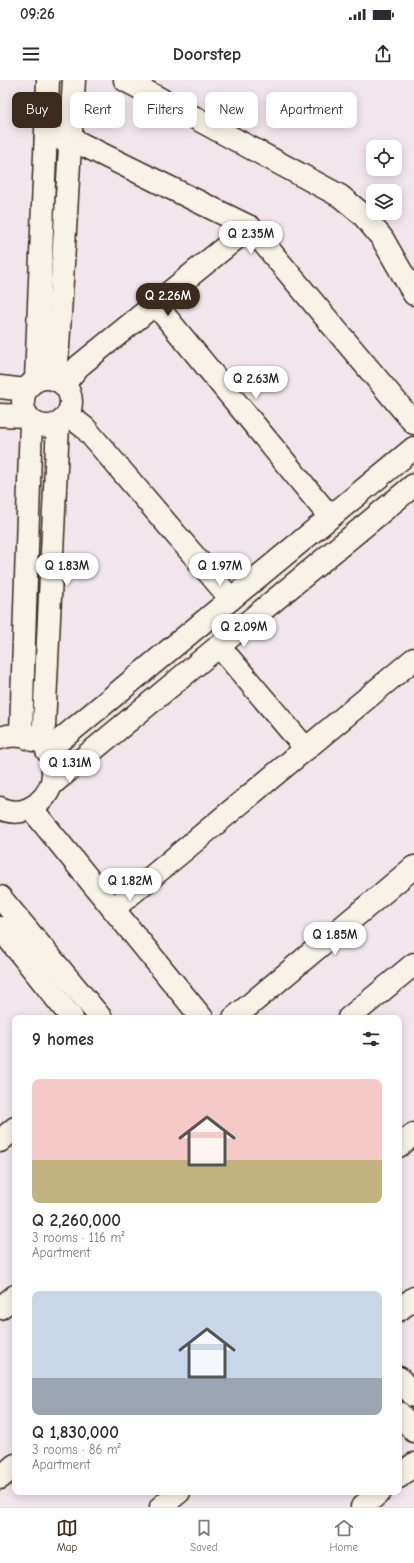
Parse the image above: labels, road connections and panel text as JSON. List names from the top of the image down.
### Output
{
  "page": {
    "status": "09:26",
    "header": "Doorstep",
    "chip": [
      "Buy",
      "Rent",
      "Filters",
      "New",
      "Apartment"
    ],
    "price": [
      "Q 2.35M",
      "Q 2.26M",
      "Q 2.63M",
      "Q 1.83M",
      "Q 1.97M",
      "Q 2.09M",
      "Q 1.31M",
      "Q 1.82M",
      "Q 1.85M"
    ],
    "heading": "9 homes",
    "list": [
      {
        "name": "Q 2,260,000",
        "note": "3 rooms · 116 m² · Apartment"
      },
      {
        "name": "Q 1,830,000",
        "note": "3 rooms · 86 m² · Apartment"
      }
    ],
    "tabs": ["Map", "Saved", "Home"]
  }
}
